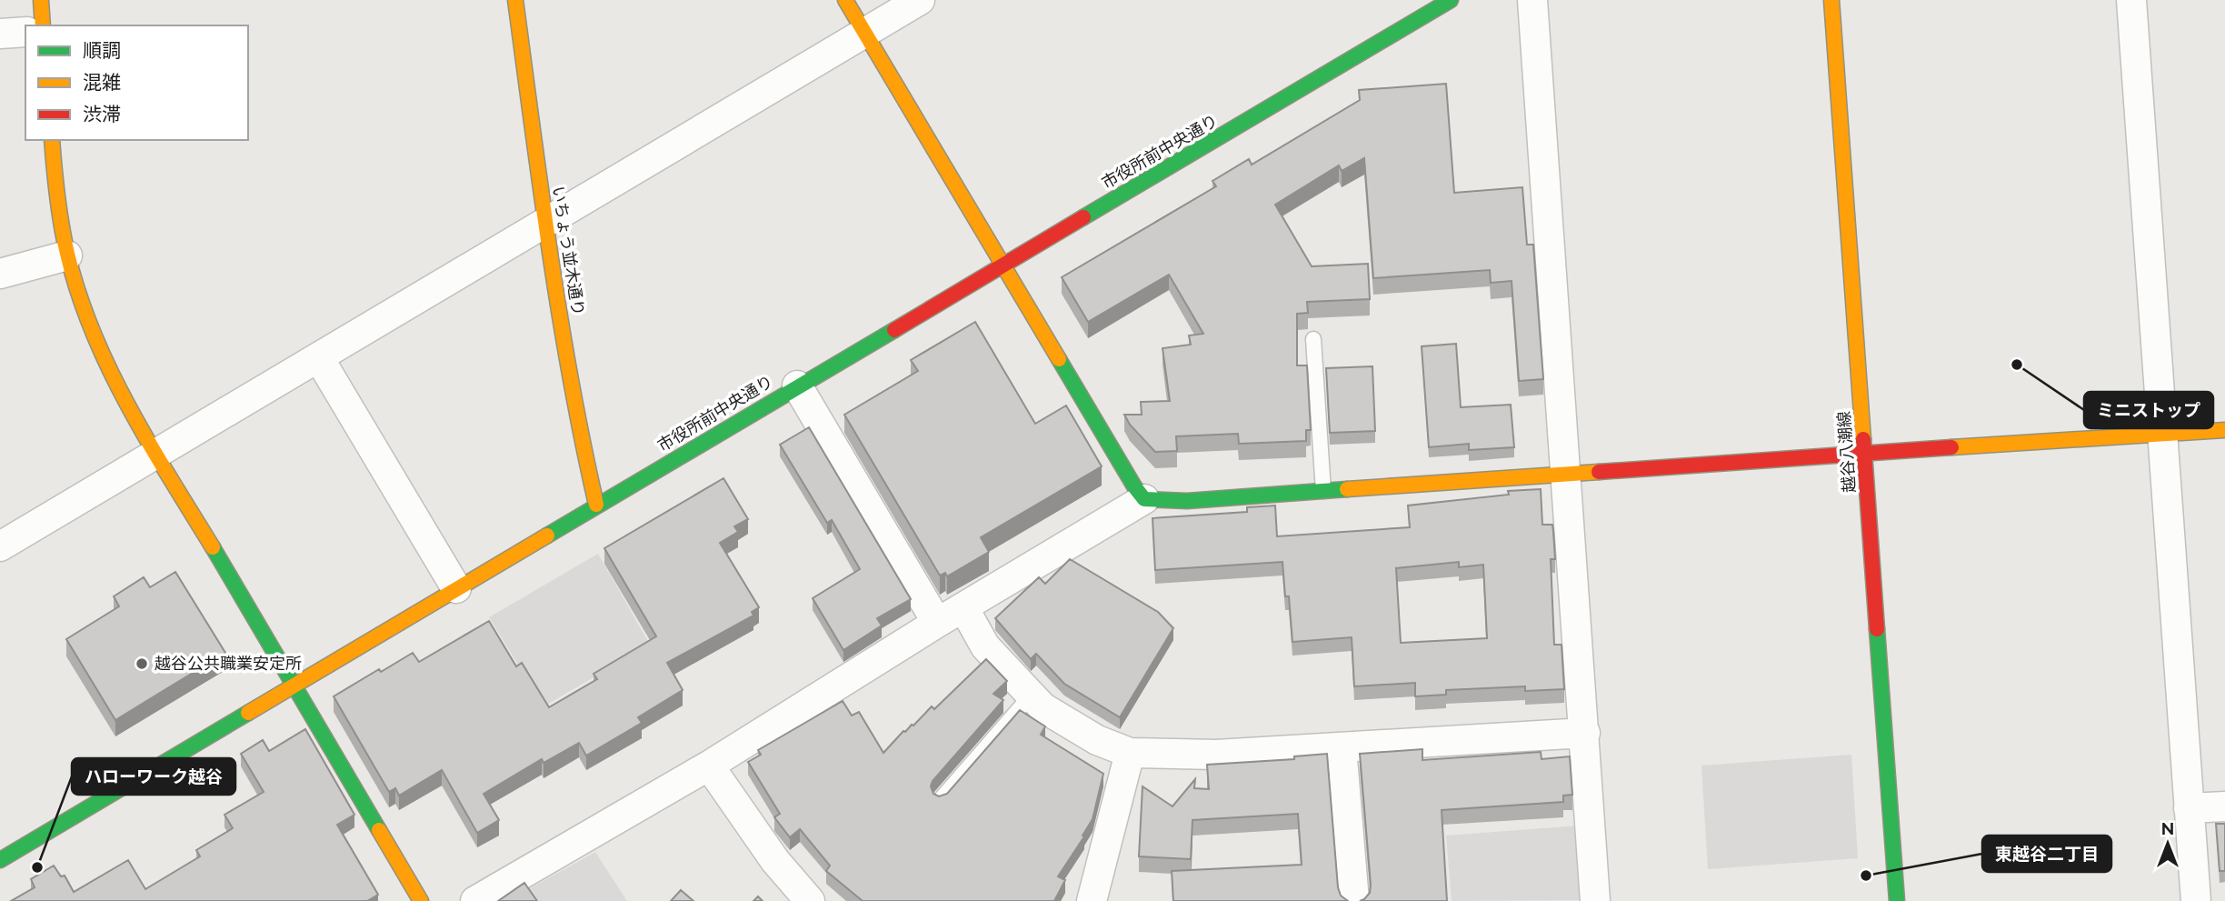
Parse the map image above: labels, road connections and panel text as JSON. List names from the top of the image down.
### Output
{
  "streets": {
    "street": ["市役所前中央通り", "いちょう並木通り", "越谷八潮線"]
  },
  "crossings": [
    ["市役所前中央通り", "いちょう並木通り"]
  ],
  "places": [
    "ミニストップ",
    "越谷公共職業安定所",
    "ハローワーク越谷",
    "東越谷二丁目"
  ],
  "legend": ["順調", "混雑", "渋滞"],
  "north": "top"
}
